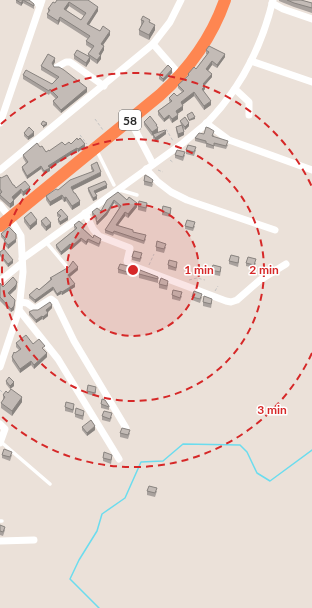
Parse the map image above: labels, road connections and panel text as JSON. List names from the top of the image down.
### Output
{
  "streets": {
    "highway": ["58"]
  },
  "rings": ["1 min", "2 min", "3 min"]
}
